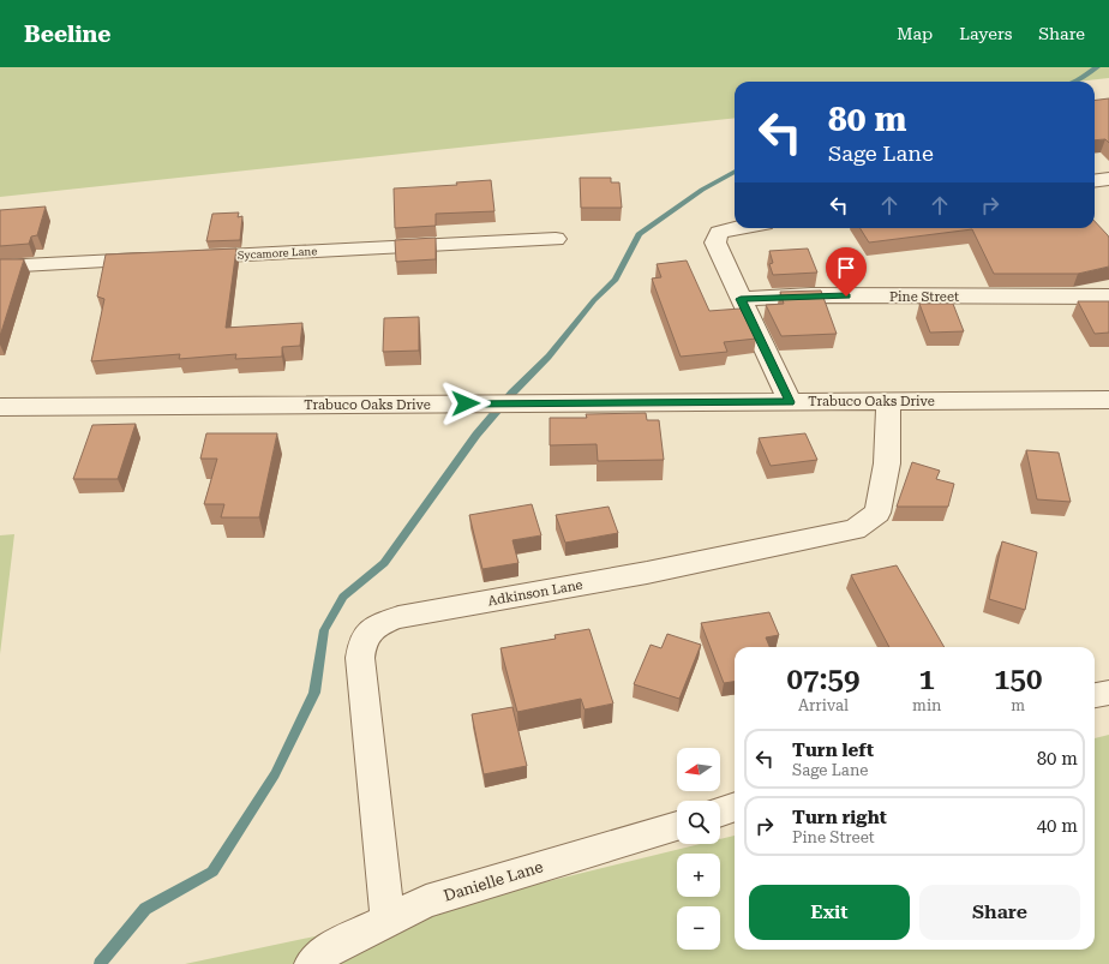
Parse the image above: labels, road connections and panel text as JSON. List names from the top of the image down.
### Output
{
  "streets": {
    "street": [
      "Sycamore Lane",
      "Pine Street",
      "Trabuco Oaks Drive",
      "Adkinson Lane",
      "Danielle Lane"
    ]
  },
  "crossings": [
    ["Trabuco Oaks Drive", "Adkinson Lane"],
    ["Adkinson Lane", "Danielle Lane"]
  ],
  "north": "left",
  "page": {
    "header": "Beeline",
    "nav": ["Map", "Layers", "Share"],
    "turn": ["80 m", "Sage Lane"],
    "eta": [
      "07:59",
      "Arrival",
      "1",
      "min",
      "150",
      "m"
    ],
    "list": [
      {
        "name": "Turn left",
        "note": "Sage Lane",
        "value": "80 m"
      },
      {
        "name": "Turn right",
        "note": "Pine Street",
        "value": "40 m"
      }
    ],
    "map_buttons": ["+", "−"],
    "buttons": ["Exit", "Share"]
  }
}
